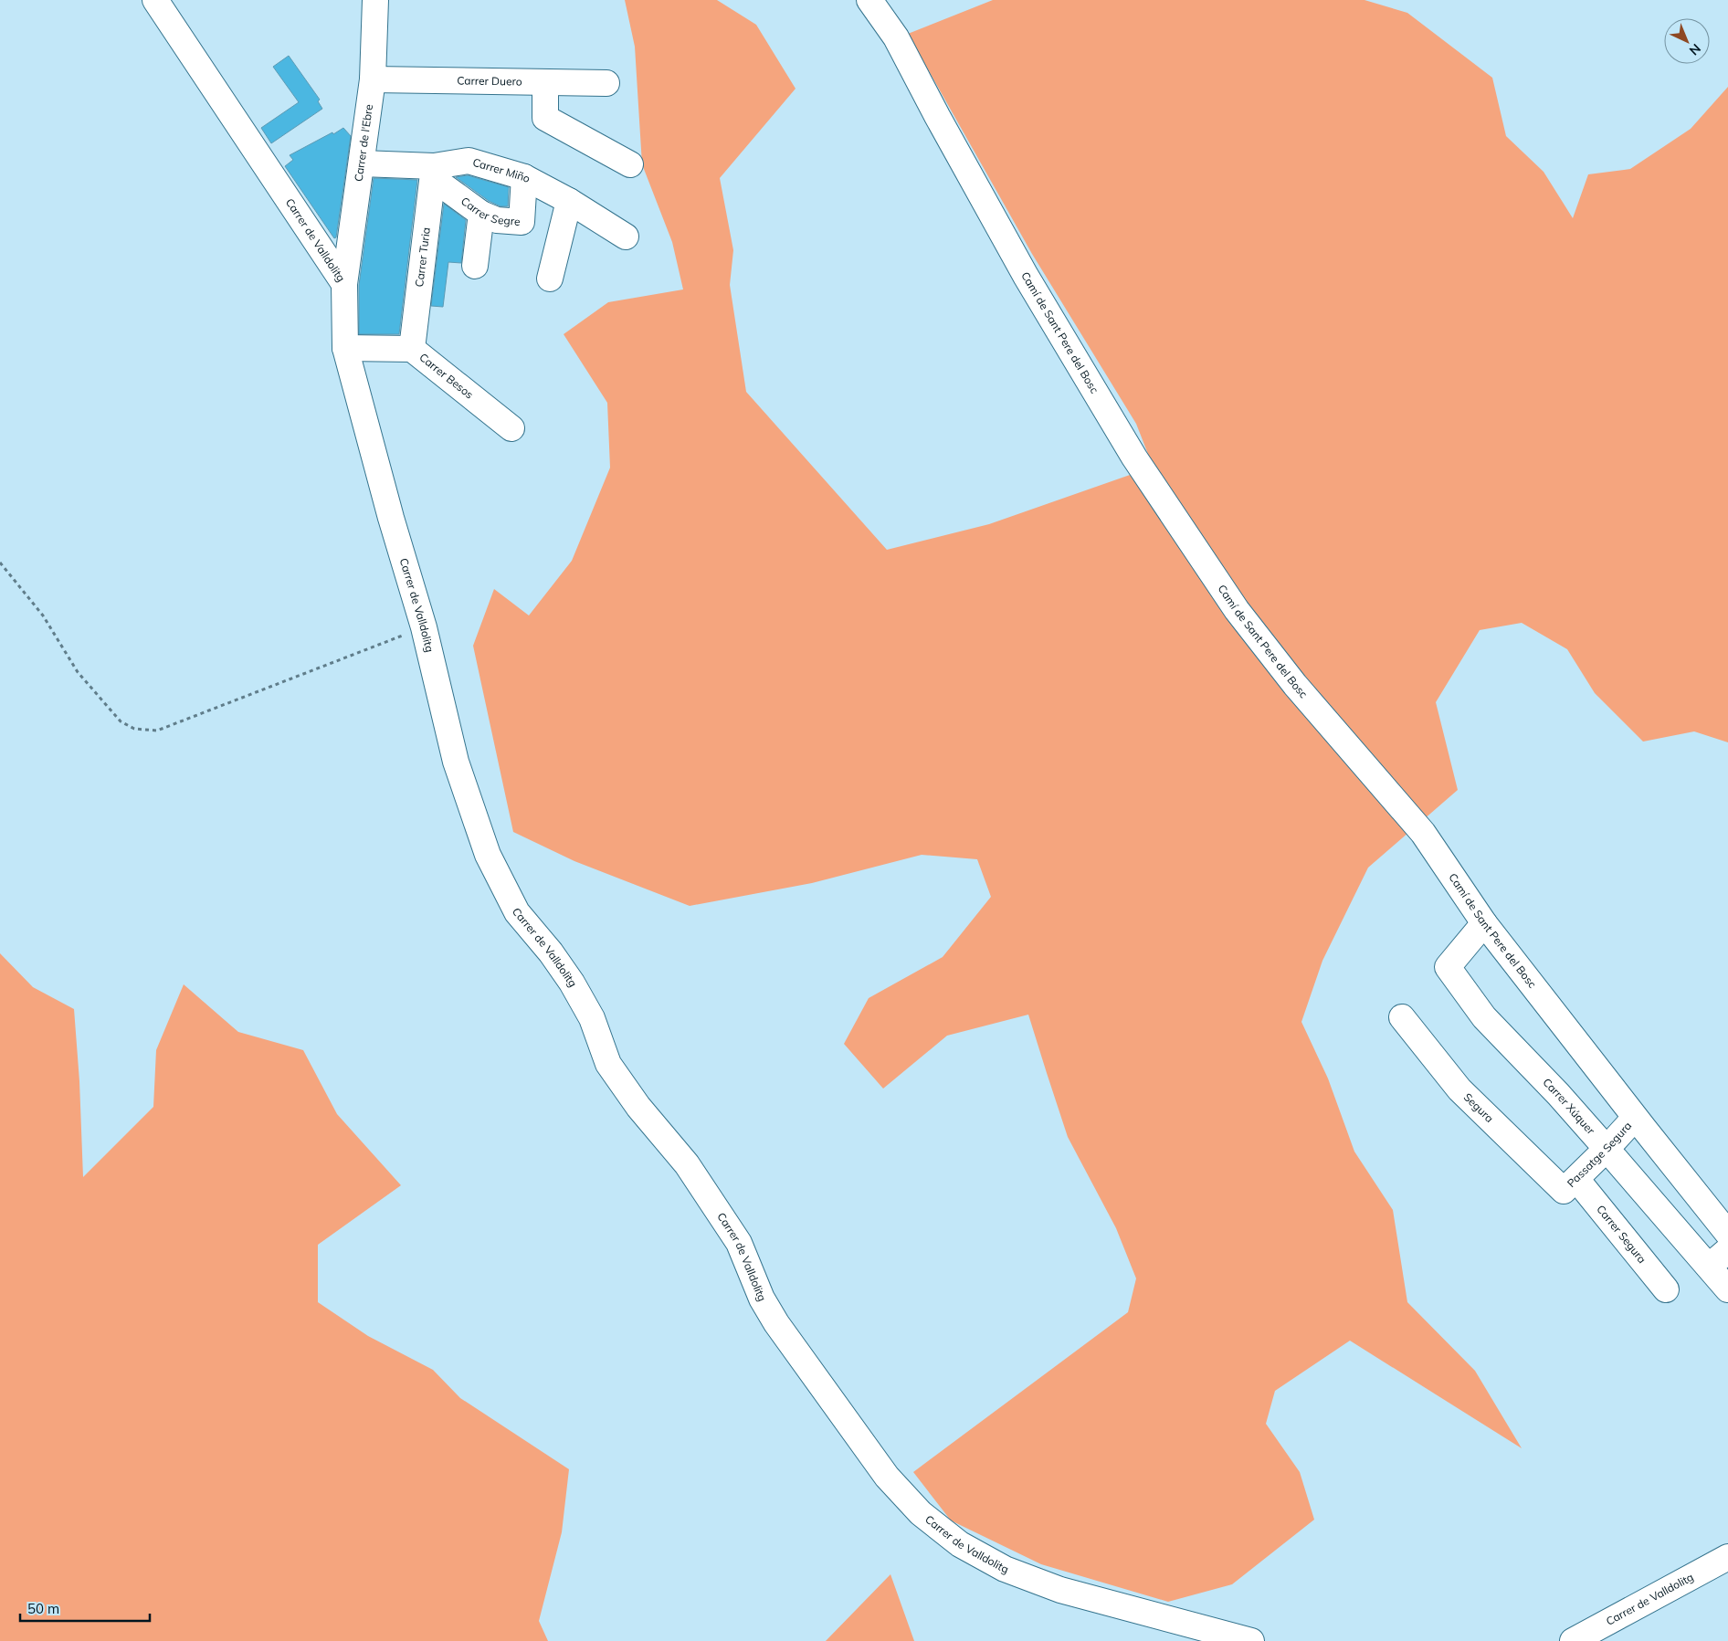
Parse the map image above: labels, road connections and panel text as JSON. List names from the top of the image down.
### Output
{
  "streets": {
    "street": [
      "Carrer Duero",
      "Carrer de l'Ebre",
      "Carrer Miño",
      "Carrer Segre",
      "Carrer de Valldolitg",
      "Carrer Turia",
      "Camí de Sant Pere del Bosc",
      "Carrer Besos",
      "Carrer Xúquer",
      "Segura",
      "Passatge Segura",
      "Carrer Segura"
    ]
  },
  "crossings": [
    ["Carrer Duero", "Carrer de l'Ebre"],
    ["Carrer de l'Ebre", "Carrer Miño"],
    ["Carrer de l'Ebre", "Carrer de Valldolitg"],
    ["Carrer Miño", "Carrer Segre"],
    ["Carrer Miño", "Carrer Turia"],
    ["Carrer Segre", "Carrer Turia"],
    ["Carrer de Valldolitg", "Carrer Besos"],
    ["Carrer Turia", "Carrer Besos"],
    ["Camí de Sant Pere del Bosc", "Carrer Xúquer"],
    ["Camí de Sant Pere del Bosc", "Passatge Segura"],
    ["Carrer Xúquer", "Passatge Segura"],
    ["Segura", "Passatge Segura"],
    ["Segura", "Carrer Segura"],
    ["Passatge Segura", "Carrer Segura"]
  ],
  "scale_bar": "50 m",
  "north": "bottom right"
}
